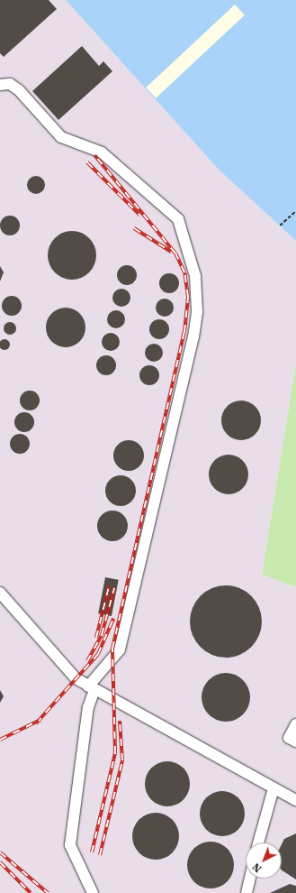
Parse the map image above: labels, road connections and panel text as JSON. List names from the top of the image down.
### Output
{
  "north": "bottom left"
}
